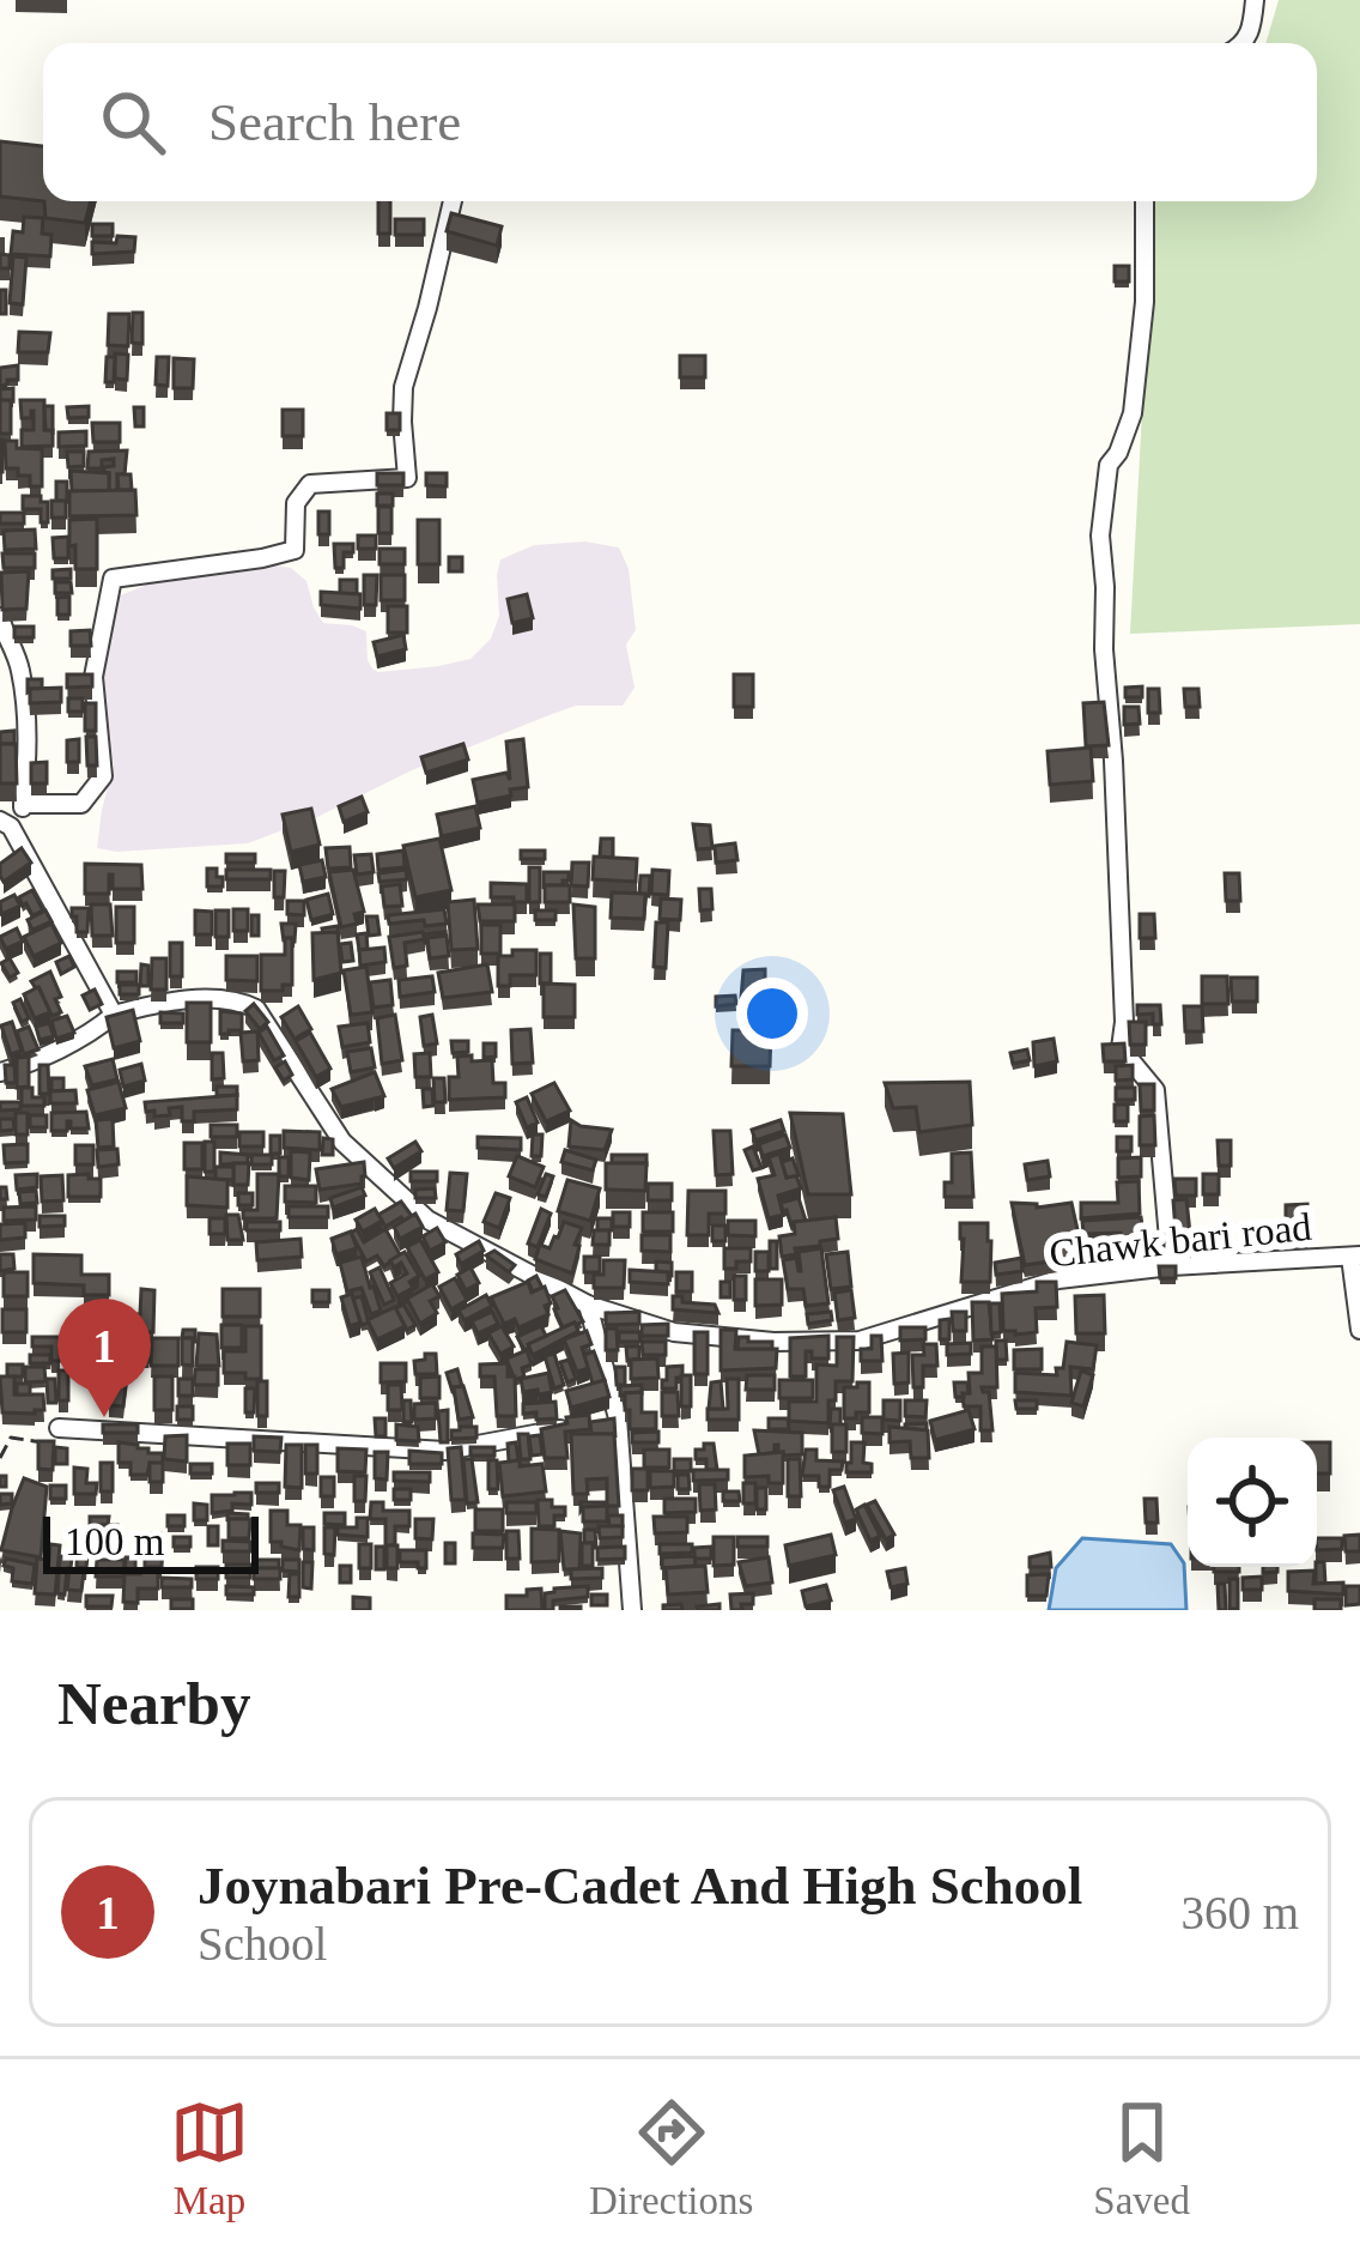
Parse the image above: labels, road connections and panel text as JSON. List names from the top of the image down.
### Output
{
  "streets": {
    "street": ["Chawk bari road"]
  },
  "scale_bar": "100 m",
  "page": {
    "search": "Search here",
    "pins": "1",
    "scale": "100 m",
    "heading": "Nearby",
    "list": [
      {
        "mark": "1",
        "name": "Joynabari Pre-Cadet And High School",
        "note": "School",
        "value": "360 m"
      }
    ],
    "nav": ["Map", "Directions", "Saved"]
  }
}
